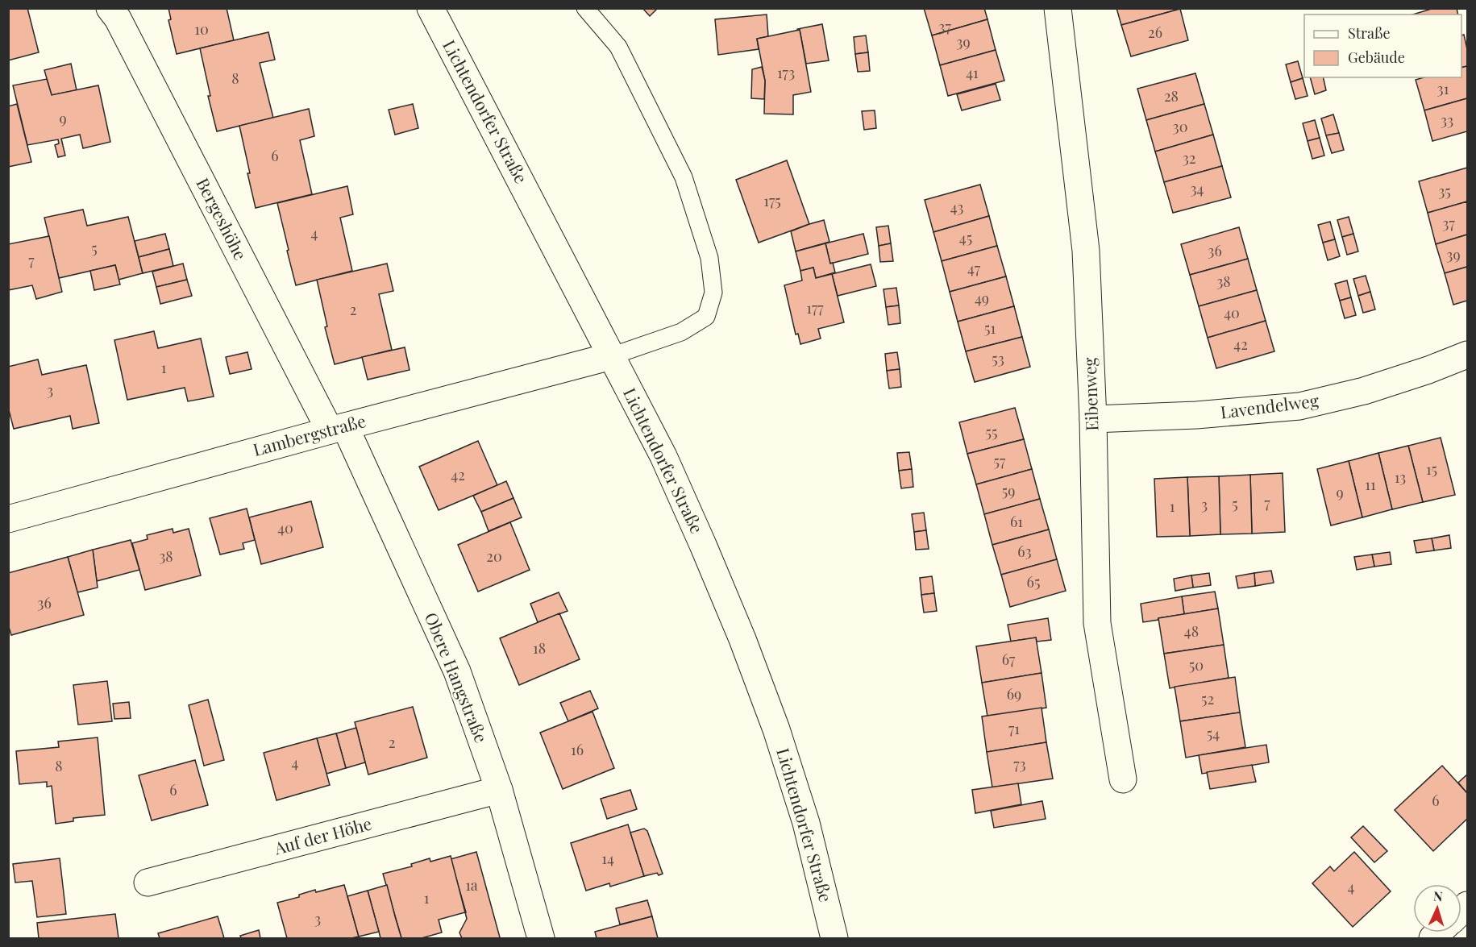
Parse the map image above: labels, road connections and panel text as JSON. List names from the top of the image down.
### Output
{
  "streets": {
    "street": [
      "Lichtendorfer Straße",
      "Bergeshöhe",
      "Eibenweg",
      "Lavendelweg",
      "Lambergstraße",
      "Obere Hangstraße",
      "Auf der Höhe"
    ]
  },
  "crossings": [
    ["Lichtendorfer Straße", "Lambergstraße"],
    ["Bergeshöhe", "Lambergstraße"],
    ["Bergeshöhe", "Obere Hangstraße"],
    ["Eibenweg", "Lavendelweg"],
    ["Lambergstraße", "Obere Hangstraße"],
    ["Obere Hangstraße", "Auf der Höhe"]
  ],
  "house_numbers": [
    "37",
    "10",
    "26",
    "39",
    "173",
    "41",
    "8",
    "31",
    "28",
    "9",
    "33",
    "30",
    "6",
    "32",
    "34",
    "35",
    "175",
    "43",
    "37",
    "4",
    "45",
    "5",
    "36",
    "39",
    "7",
    "47",
    "38",
    "49",
    "177",
    "2",
    "40",
    "51",
    "42",
    "53",
    "1",
    "3",
    "55",
    "57",
    "15",
    "42",
    "13",
    "11",
    "59",
    "9",
    "7",
    "5",
    "3",
    "1",
    "61",
    "40",
    "63",
    "38",
    "20",
    "65",
    "36",
    "48",
    "18",
    "67",
    "50",
    "69",
    "52",
    "71",
    "54",
    "2",
    "16",
    "4",
    "73",
    "8",
    "6",
    "6",
    "14",
    "1a",
    "4",
    "1",
    "3"
  ],
  "legend": ["Straße", "Gebäude"],
  "north": "top"
}
